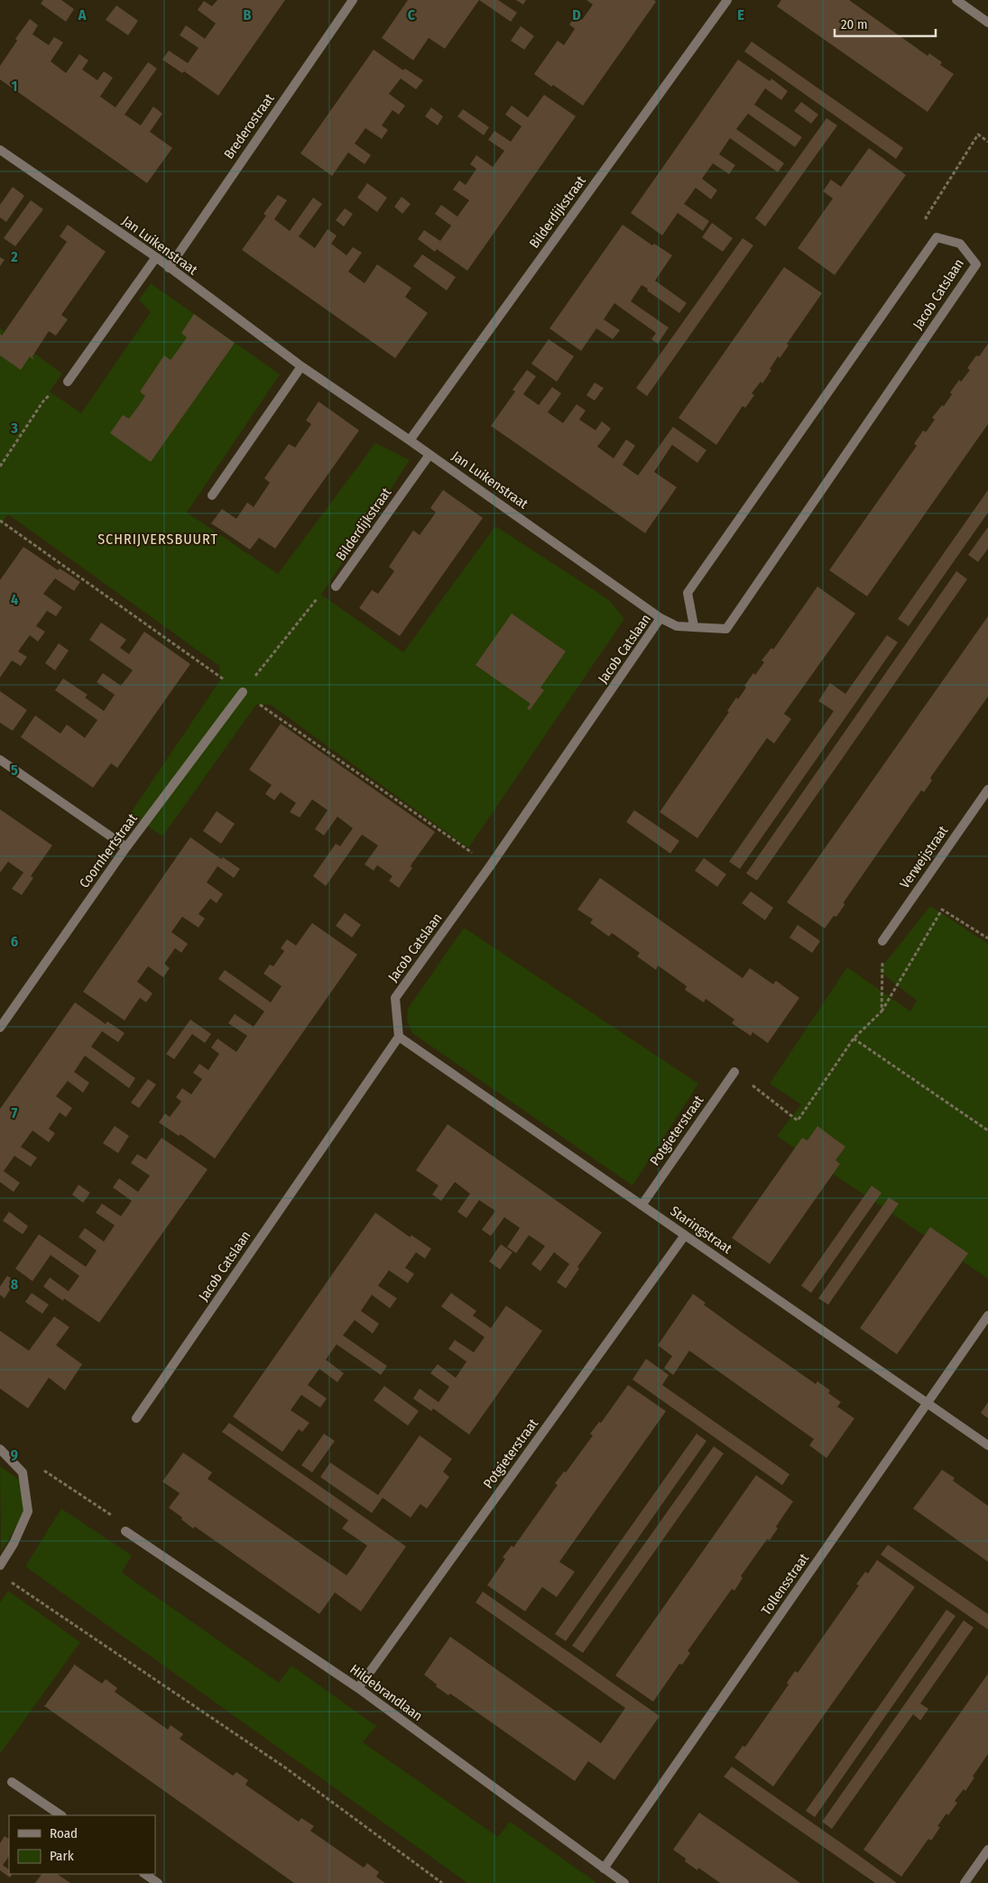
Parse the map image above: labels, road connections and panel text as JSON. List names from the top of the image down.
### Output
{
  "streets": {
    "street": [
      "Brederostraat",
      "Bilderdijkstraat",
      "Jan Luikenstraat",
      "Jacob Catslaan",
      "Coornhertstraat",
      "Verweijstraat",
      "Potgieterstraat",
      "Staringstraat",
      "Tollensstraat",
      "Hildebrandlaan"
    ]
  },
  "crossings": [
    ["Brederostraat", "Jan Luikenstraat"],
    ["Bilderdijkstraat", "Jan Luikenstraat"],
    ["Jan Luikenstraat", "Jacob Catslaan"],
    ["Jacob Catslaan", "Staringstraat"],
    ["Potgieterstraat", "Staringstraat"],
    ["Potgieterstraat", "Hildebrandlaan"],
    ["Staringstraat", "Tollensstraat"],
    ["Tollensstraat", "Hildebrandlaan"]
  ],
  "districts": ["SCHRIJVERSBUURT"],
  "legend": ["Road", "Park"],
  "scale_bar": "20 m",
  "grid": {
    "columns": [
      "A",
      "B",
      "C",
      "D",
      "E"
    ],
    "rows": [
      "1",
      "2",
      "3",
      "4",
      "5",
      "6",
      "7",
      "8",
      "9"
    ]
  }
}
